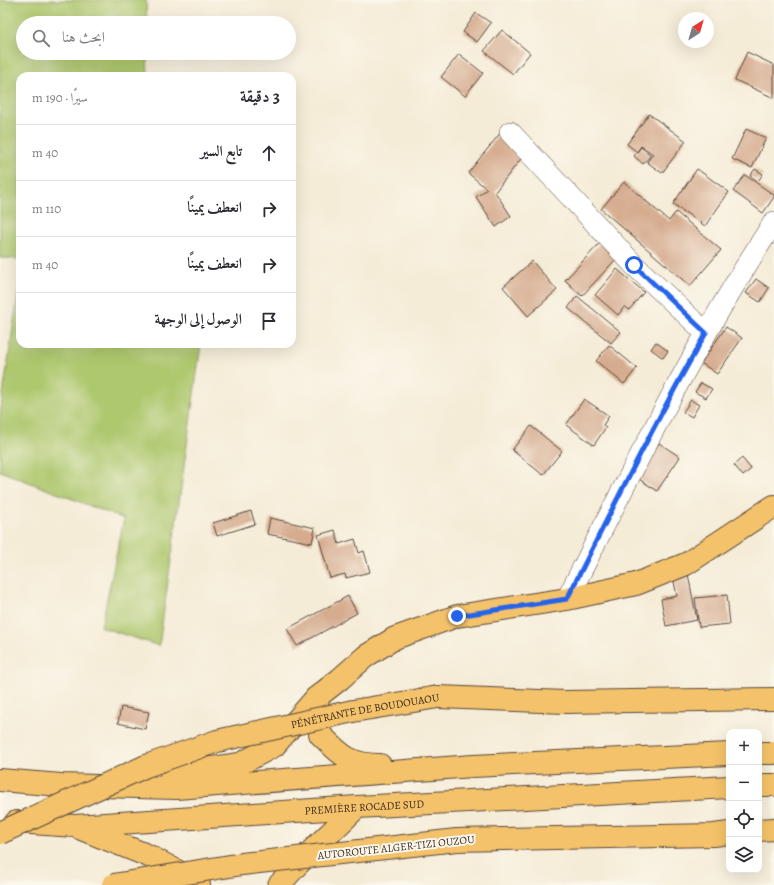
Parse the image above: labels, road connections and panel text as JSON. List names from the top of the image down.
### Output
{
  "streets": {
    "main road": ["PÉNÉTRANTE DE BOUDOUAOU", "PREMIÈRE ROCADE SUD", "AUTOROUTE ALGER-TIZI OUZOU"]
  },
  "north": "top right",
  "page": {
    "search": "ابحث هنا",
    "heading": ["3 دقيقة", "سيرًا · 190 m"],
    "list": [
      ["تابع السير", "40 m"],
      ["انعطف يمينًا", "110 m"],
      ["انعطف يمينًا", "40 m"],
      "الوصول إلى الوجهة"
    ],
    "map_buttons": ["+", "−"]
  }
}
